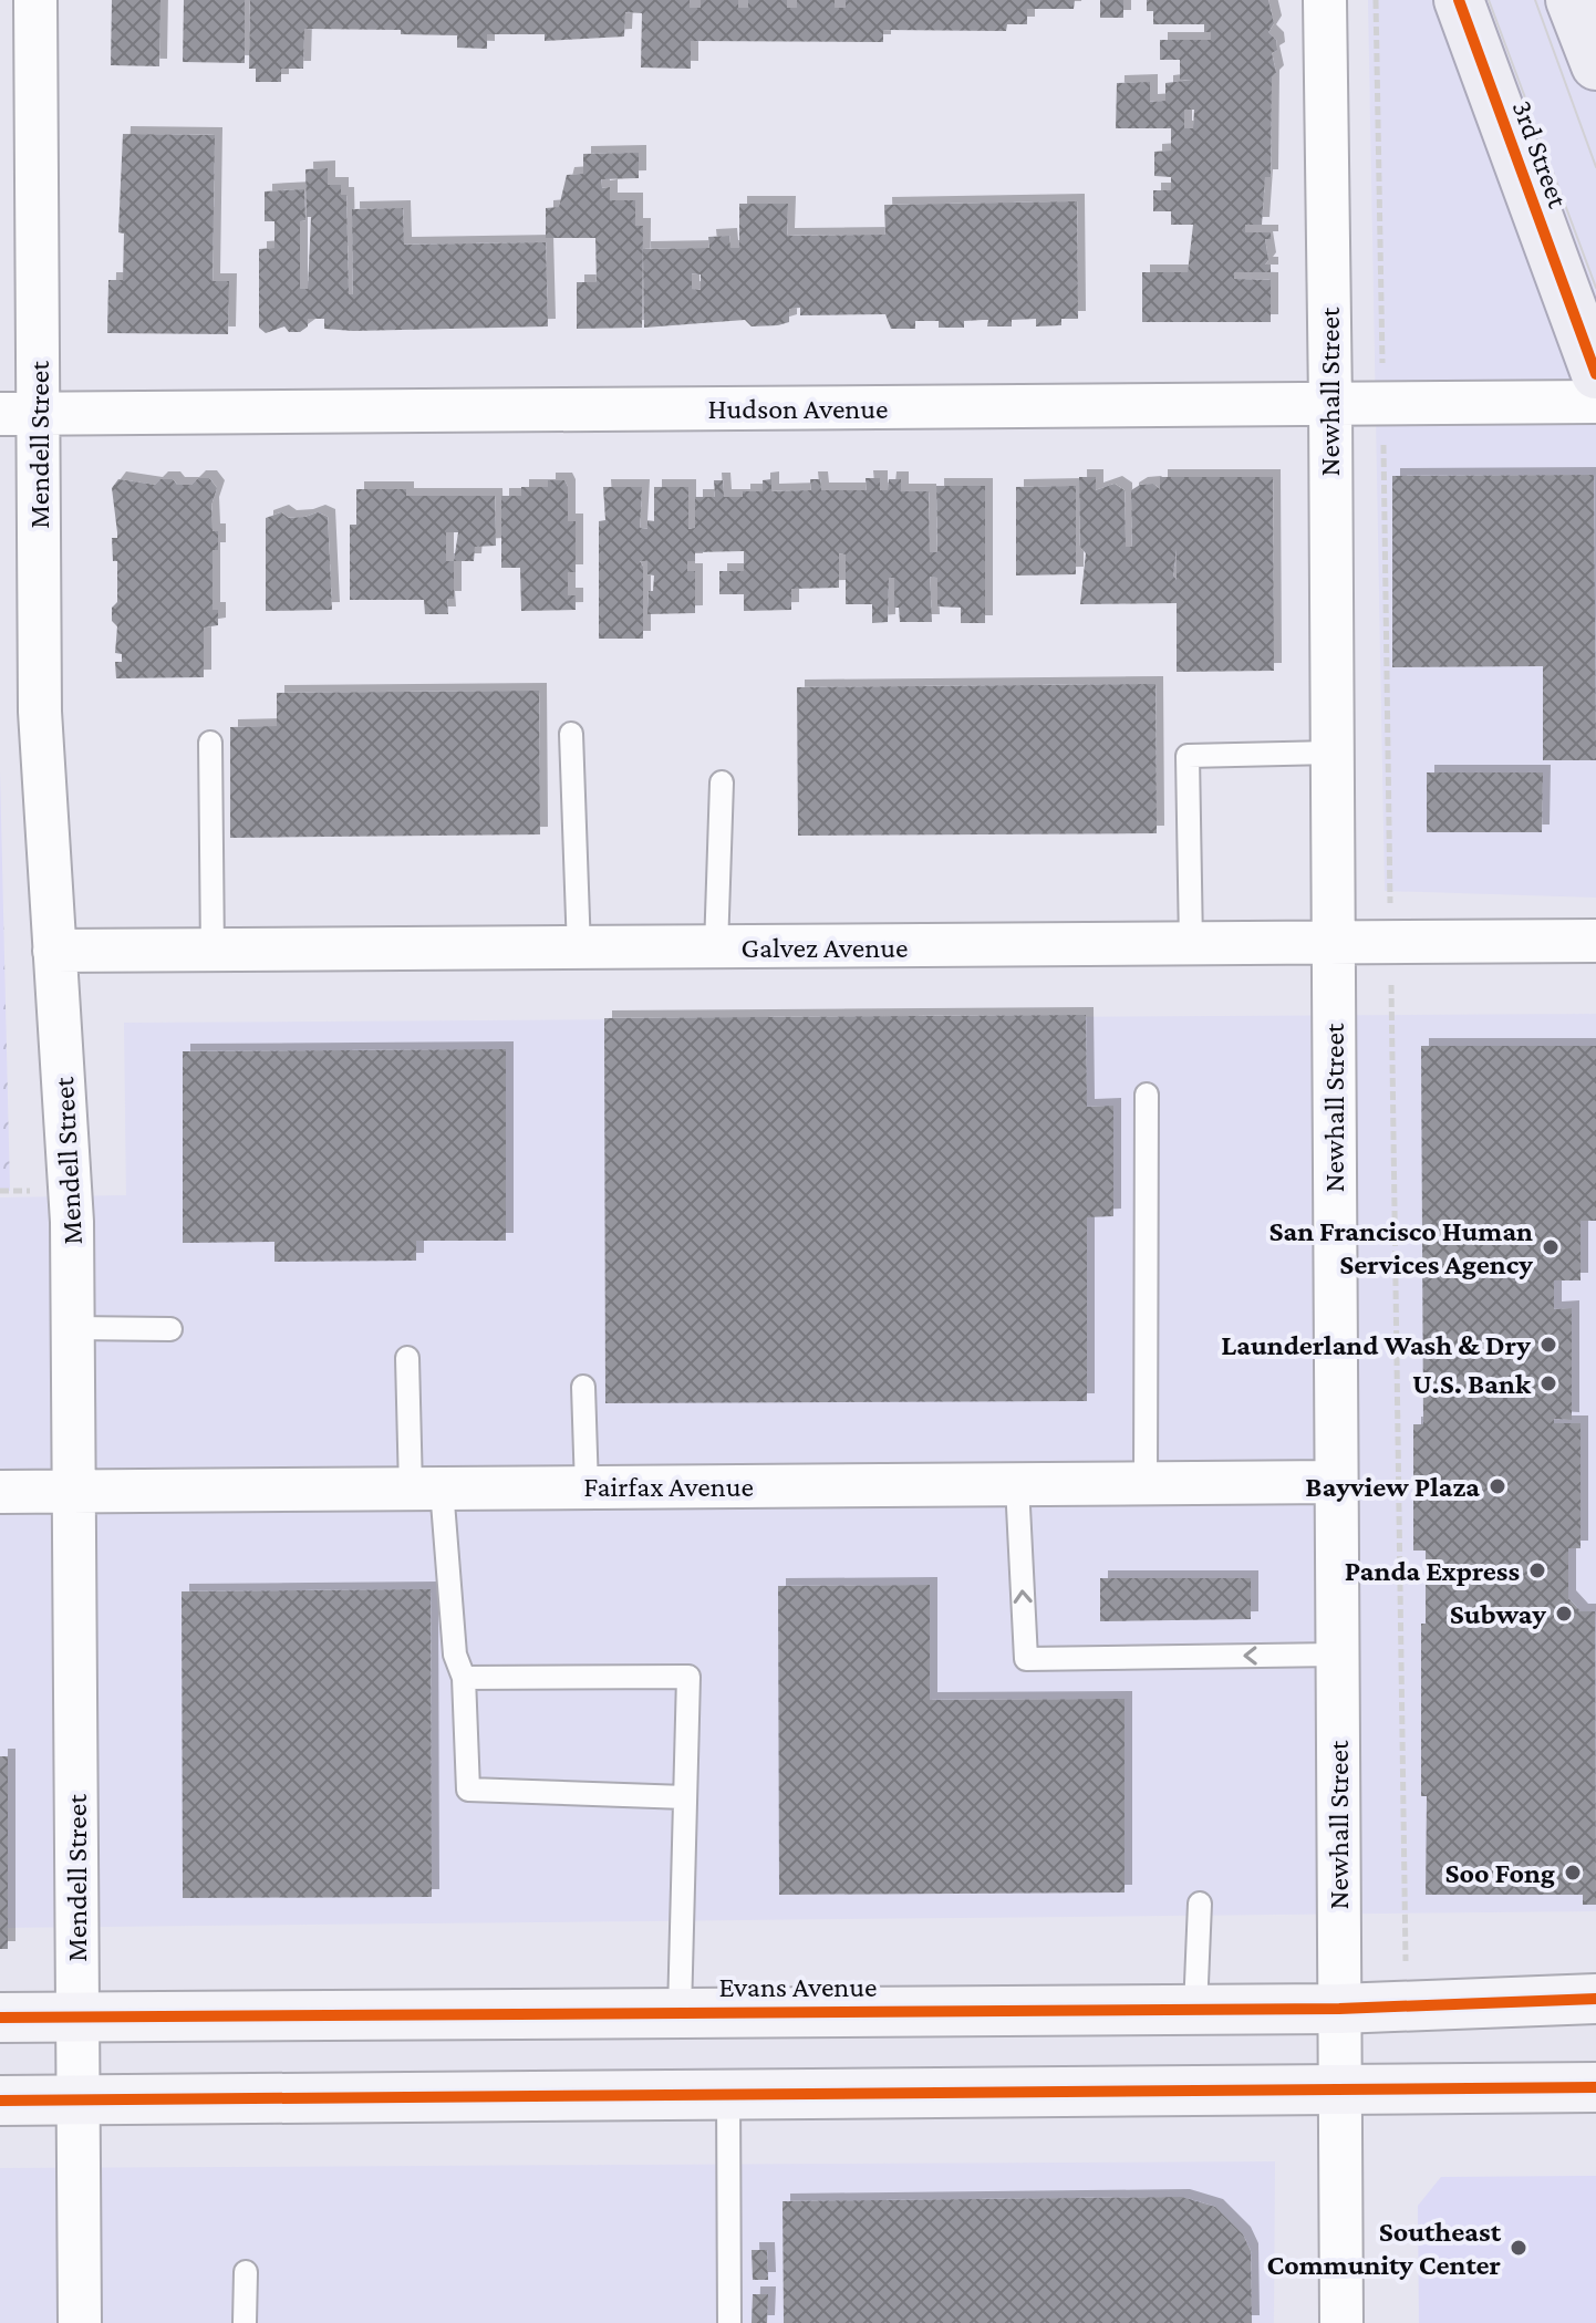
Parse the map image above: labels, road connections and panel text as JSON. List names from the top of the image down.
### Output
{
  "streets": {
    "main road": ["3rd Street", "Evans Avenue"],
    "street": [
      "Newhall Street",
      "Hudson Avenue",
      "Mendell Street",
      "Galvez Avenue",
      "Fairfax Avenue"
    ]
  },
  "crossings": [
    ["Newhall Street", "Hudson Avenue"],
    ["Newhall Street", "Galvez Avenue"],
    ["Newhall Street", "Fairfax Avenue"],
    ["Newhall Street", "Evans Avenue"],
    ["Hudson Avenue", "Mendell Street"],
    ["Mendell Street", "Galvez Avenue"],
    ["Mendell Street", "Fairfax Avenue"],
    ["Mendell Street", "Evans Avenue"]
  ],
  "places": [
    "San Francisco Human Services Agency",
    "Launderland Wash & Dry",
    "U.S. Bank",
    "Bayview Plaza",
    "Panda Express",
    "Subway",
    "Soo Fong",
    "Southeast Community Center"
  ]
}
